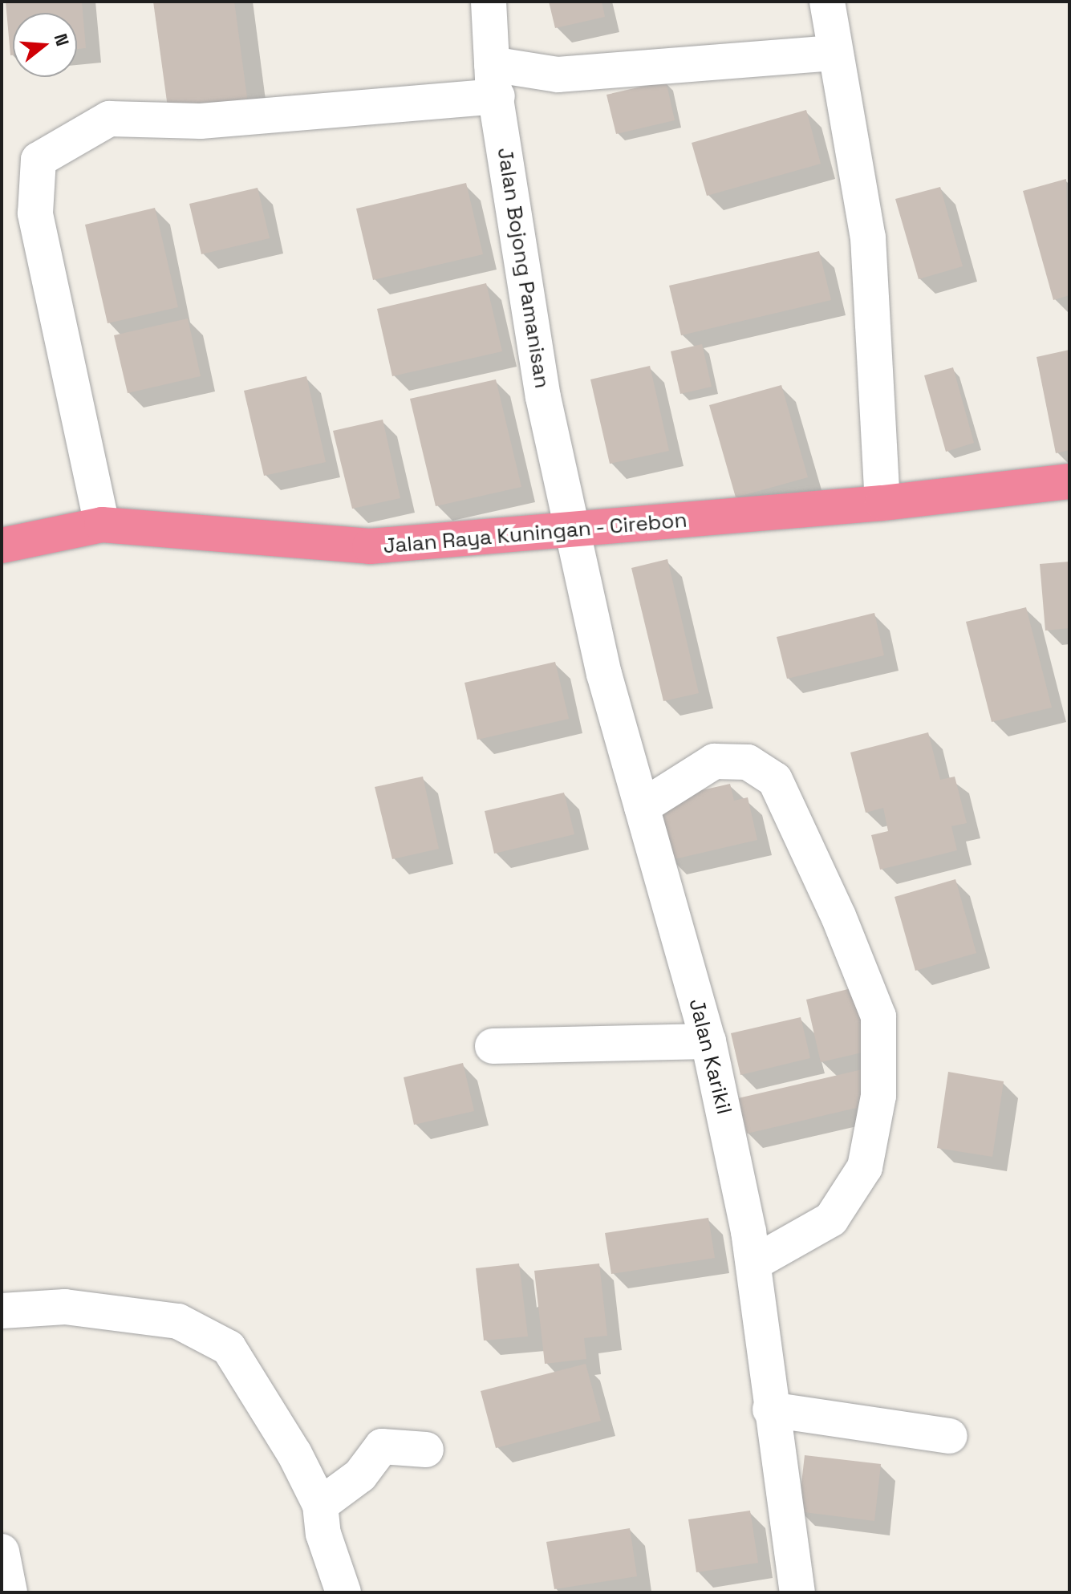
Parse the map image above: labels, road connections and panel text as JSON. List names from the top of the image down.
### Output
{
  "streets": {
    "highway": ["Jalan Raya Kuningan - Cirebon"],
    "street": ["Jalan Bojong Pamanisan", "Jalan Karikil"]
  },
  "crossings": [
    ["Jalan Bojong Pamanisan", "Jalan Raya Kuningan - Cirebon"],
    ["Jalan Bojong Pamanisan", "Jalan Karikil"],
    ["Jalan Raya Kuningan - Cirebon", "Jalan Karikil"]
  ],
  "north": "right"
}
